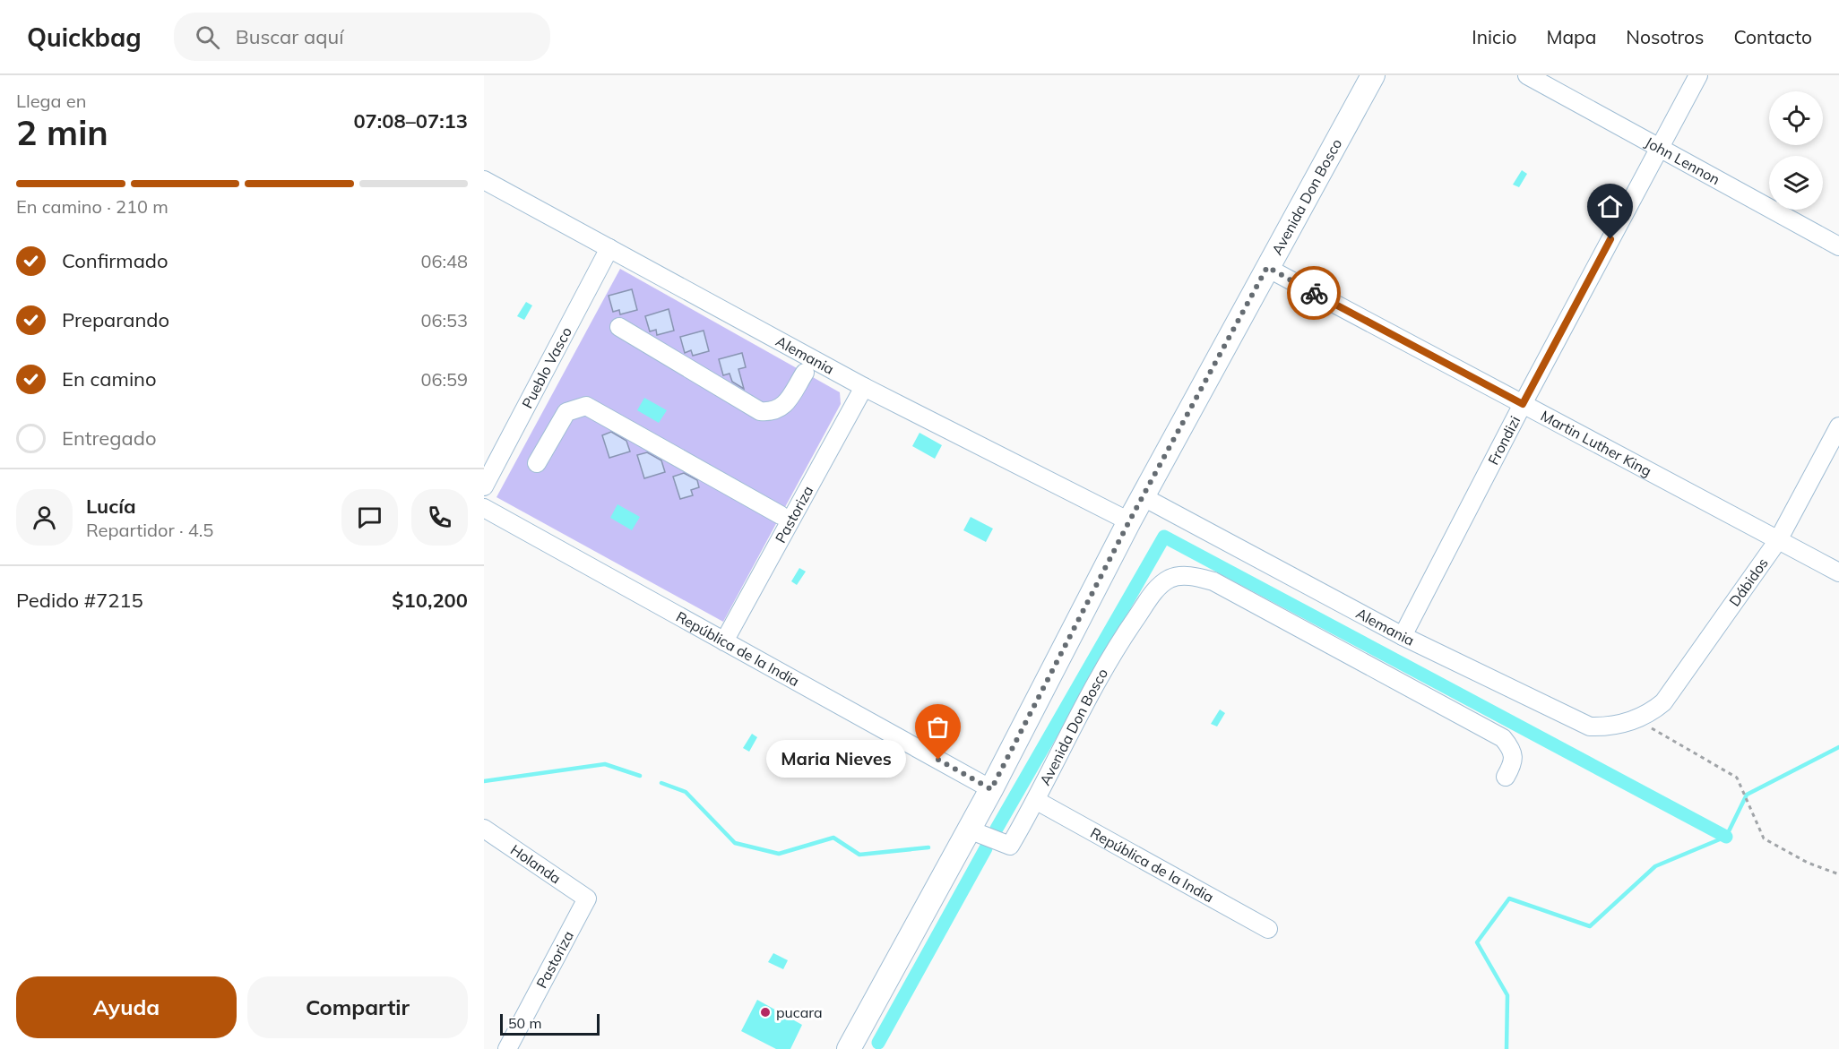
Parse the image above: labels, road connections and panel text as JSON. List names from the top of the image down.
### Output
{
  "streets": {
    "main road": ["Avenida Don Bosco"],
    "street": [
      "John Lennon",
      "Alemania",
      "Pueblo Vasco",
      "Frondizi",
      "Martin Luther King",
      "Pastoriza",
      "Dábidos",
      "República de la India",
      "Holanda"
    ]
  },
  "crossings": [
    ["John Lennon", "Frondizi"],
    ["Avenida Don Bosco", "Alemania"],
    ["Avenida Don Bosco", "Martin Luther King"],
    ["Avenida Don Bosco", "República de la India"],
    ["Alemania", "Pueblo Vasco"],
    ["Alemania", "Frondizi"],
    ["Alemania", "Pastoriza"],
    ["Alemania", "Dábidos"],
    ["Frondizi", "Martin Luther King"],
    ["Martin Luther King", "Dábidos"],
    ["Pastoriza", "República de la India"],
    ["Pastoriza", "Holanda"]
  ],
  "places": ["Maria Nieves", "pucara"],
  "scale_bar": "50 m",
  "page": {
    "header": "Quickbag",
    "search": "Buscar aquí",
    "nav": [
      "Inicio",
      "Mapa",
      "Nosotros",
      "Contacto"
    ],
    "heading": ["2 min", "Llega en", "07:08–07:13"],
    "panel": [
      "Lucía",
      "Repartidor · 4.5",
      "Pedido #7215",
      "$10,200"
    ],
    "bar": "En camino · 210 m",
    "list": [
      ["Confirmado", "06:48"],
      ["Preparando", "06:53"],
      ["En camino", "06:59"],
      "Entregado"
    ],
    "bubble": "Maria Nieves",
    "buttons": ["Ayuda", "Compartir"],
    "scale": "50 m"
  }
}
